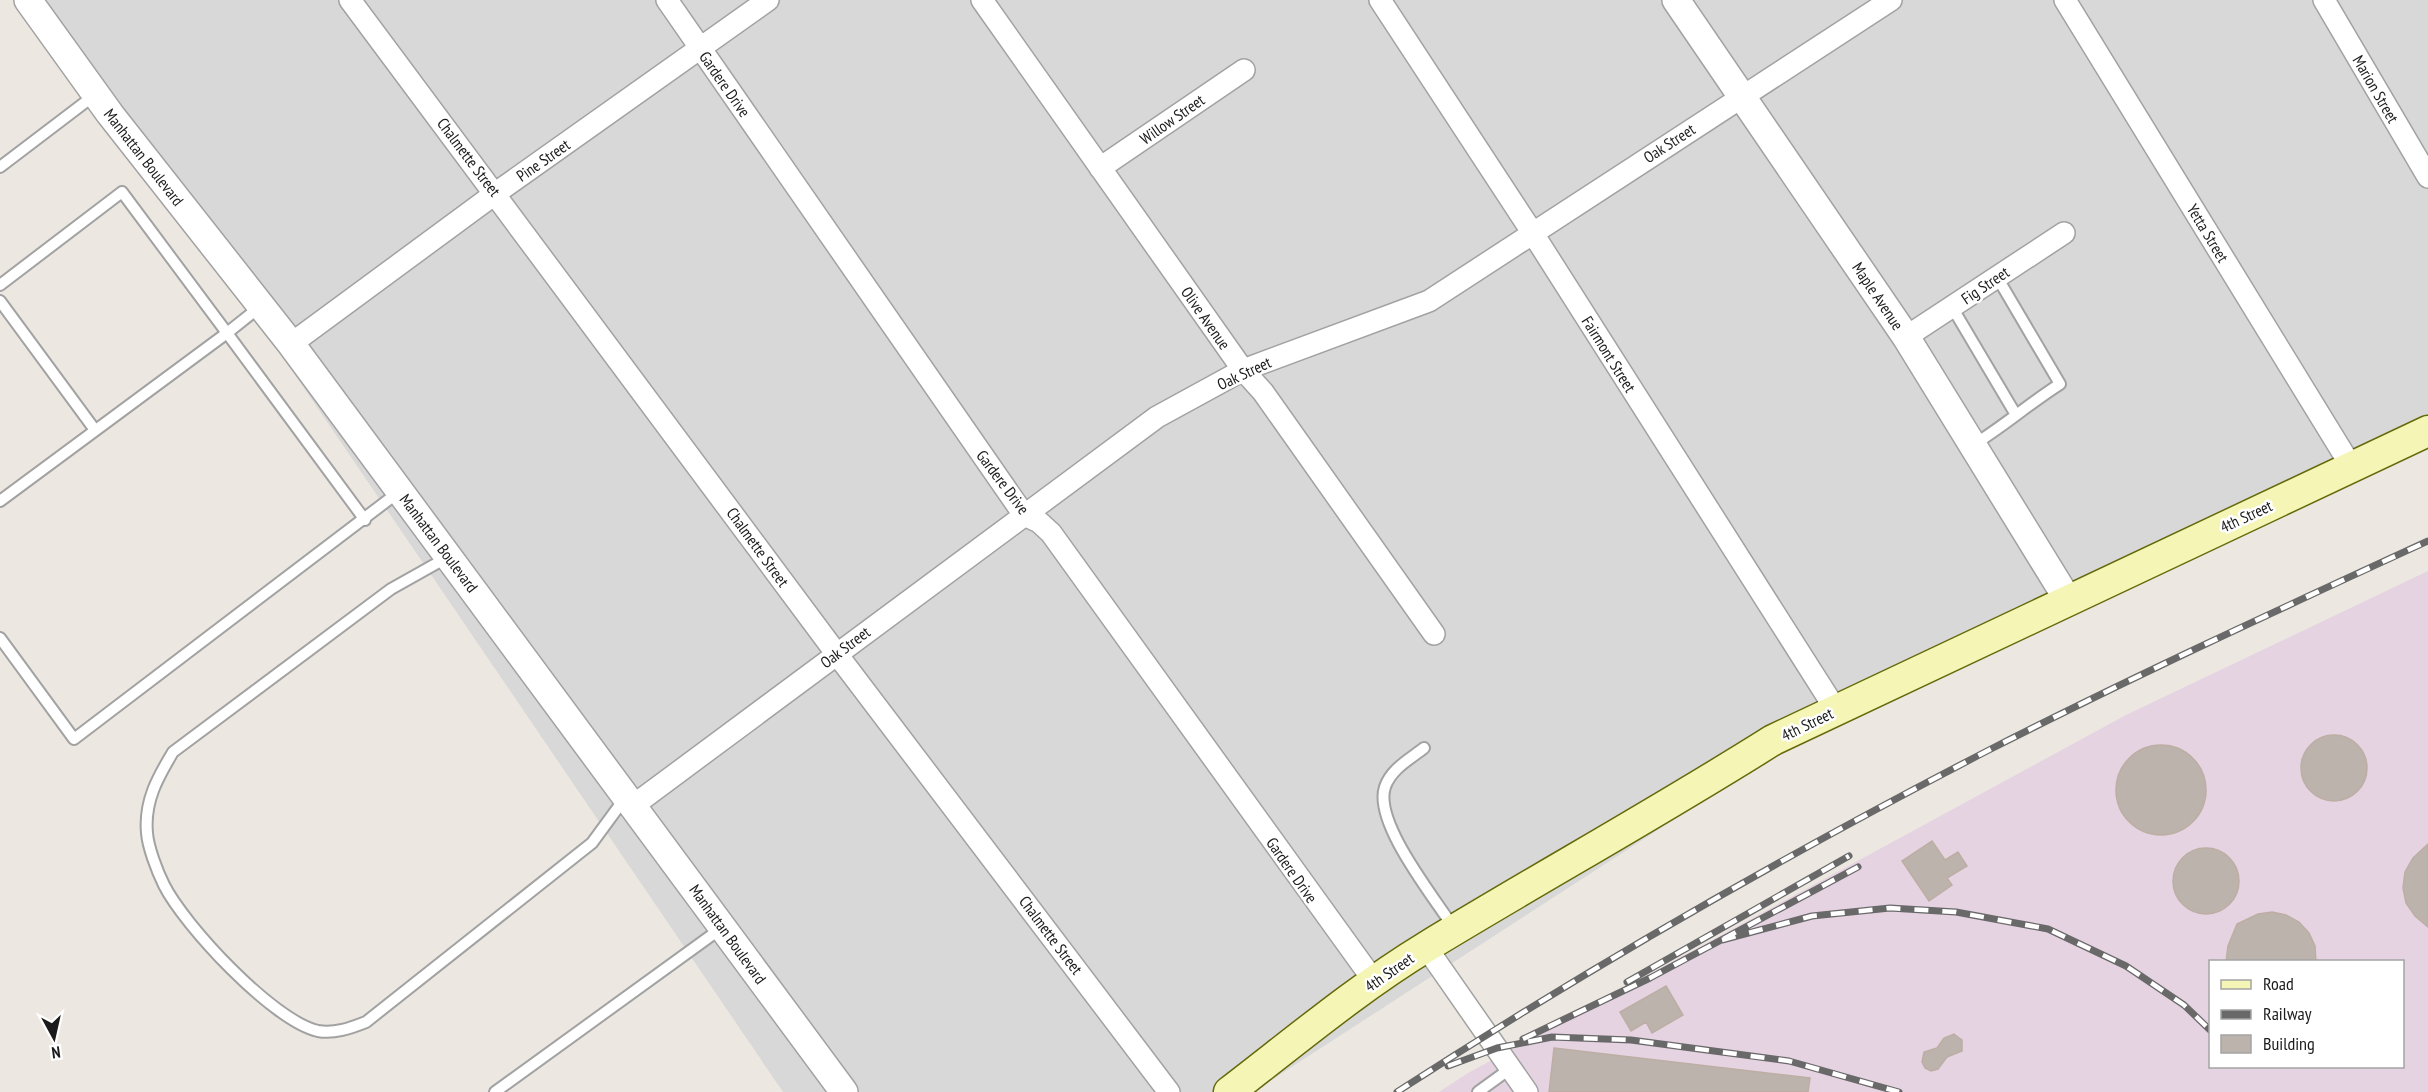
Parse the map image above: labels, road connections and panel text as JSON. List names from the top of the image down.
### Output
{
  "streets": {
    "main road": ["4th Street"],
    "street": [
      "Gardere Drive",
      "Marion Street",
      "Willow Street",
      "Oak Street",
      "Manhattan Boulevard",
      "Chalmette Street",
      "Pine Street",
      "Yetta Street",
      "Fig Street",
      "Maple Avenue",
      "Olive Avenue",
      "Fairmont Street"
    ]
  },
  "crossings": [
    ["Gardere Drive", "Oak Street"],
    ["Gardere Drive", "Pine Street"],
    ["Gardere Drive", "4th Street"],
    ["Willow Street", "Olive Avenue"],
    ["Oak Street", "Manhattan Boulevard"],
    ["Oak Street", "Chalmette Street"],
    ["Oak Street", "Maple Avenue"],
    ["Oak Street", "Olive Avenue"],
    ["Oak Street", "Fairmont Street"],
    ["Manhattan Boulevard", "Pine Street"],
    ["Chalmette Street", "Pine Street"],
    ["Yetta Street", "4th Street"],
    ["Fig Street", "Maple Avenue"],
    ["Maple Avenue", "4th Street"],
    ["Fairmont Street", "4th Street"]
  ],
  "legend": ["Road", "Railway", "Building"],
  "north": "bottom"
}
